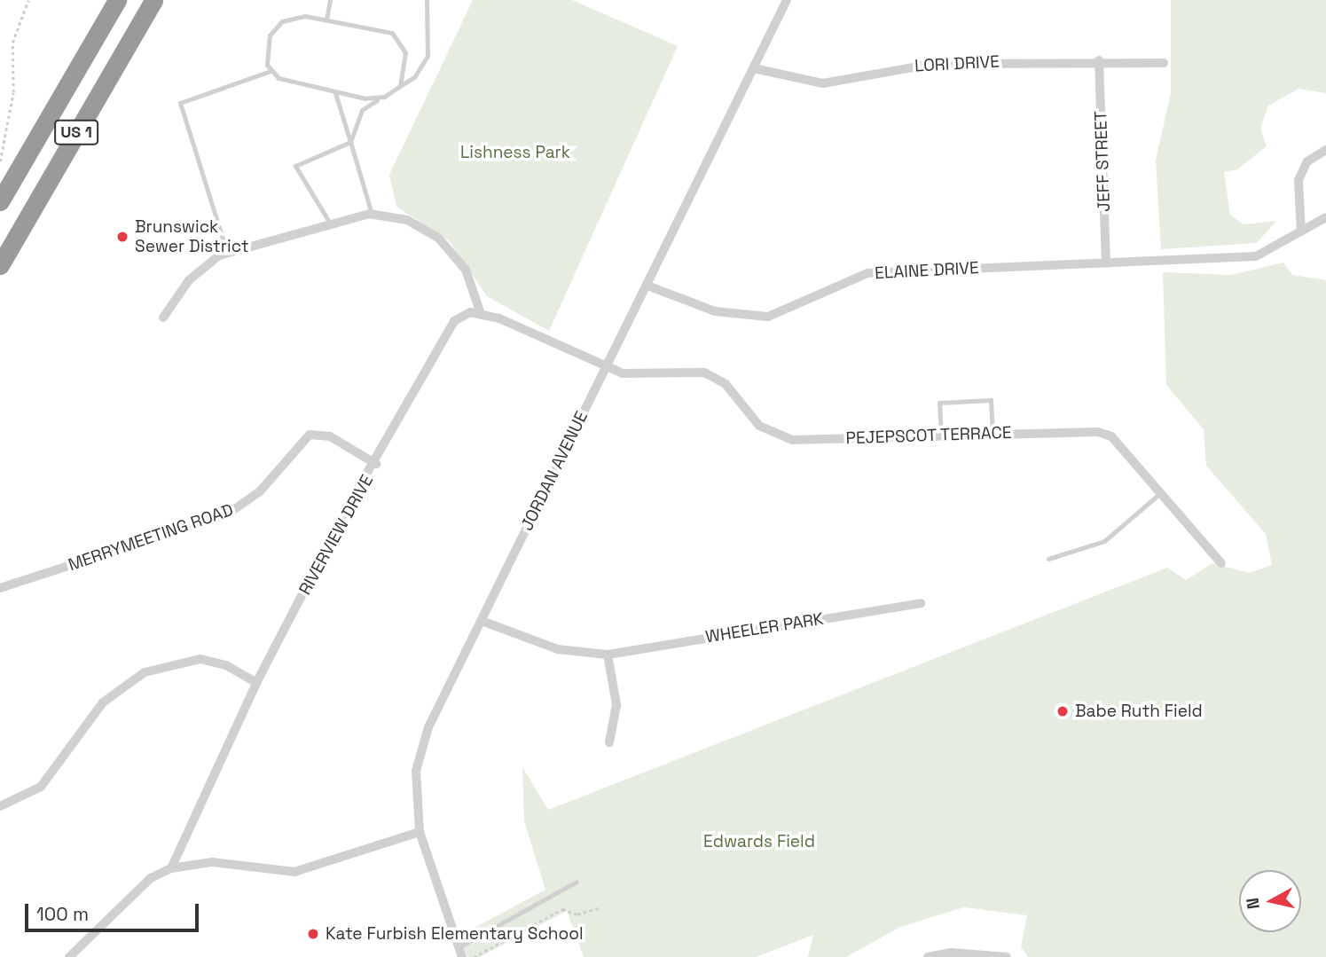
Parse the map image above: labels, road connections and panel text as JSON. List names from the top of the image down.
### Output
{
  "streets": {
    "highway": ["US 1"],
    "street": [
      "LORI DRIVE",
      "JEFF STREET",
      "ELAINE DRIVE",
      "PEJEPSCOT TERRACE",
      "JORDAN AVENUE",
      "RIVERVIEW DRIVE",
      "MERRYMEETING ROAD",
      "WHEELER PARK"
    ]
  },
  "crossings": [
    ["LORI DRIVE", "JEFF STREET"],
    ["LORI DRIVE", "JORDAN AVENUE"],
    ["JEFF STREET", "ELAINE DRIVE"],
    ["ELAINE DRIVE", "JORDAN AVENUE"],
    ["PEJEPSCOT TERRACE", "JORDAN AVENUE"],
    ["JORDAN AVENUE", "WHEELER PARK"],
    ["RIVERVIEW DRIVE", "MERRYMEETING ROAD"]
  ],
  "parks": ["Lishness Park", "Edwards Field"],
  "places": ["Brunswick Sewer District", "Babe Ruth Field", "Kate Furbish Elementary School"],
  "scale_bar": "100 m",
  "north": "left"
}
